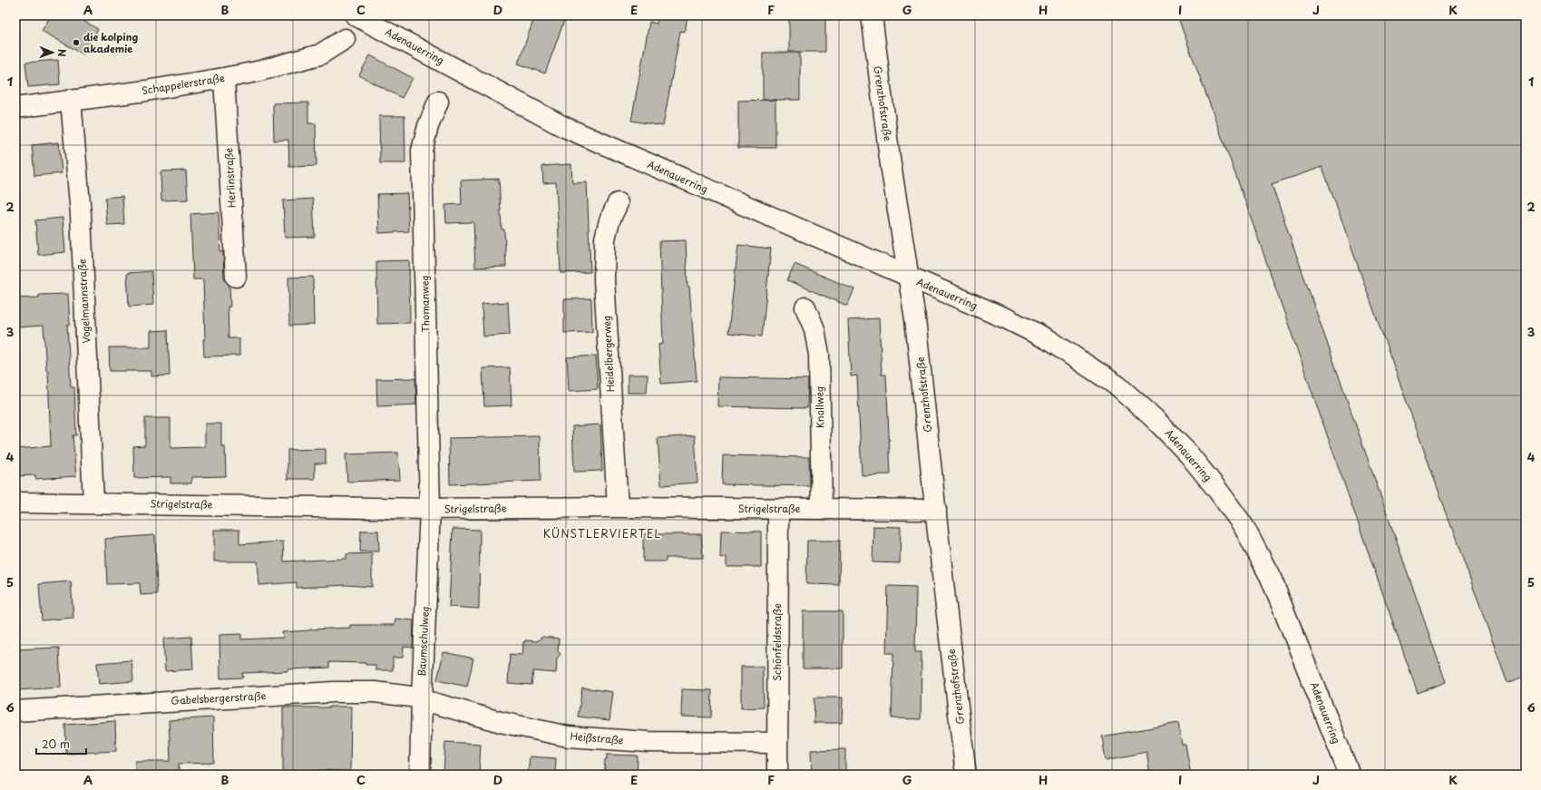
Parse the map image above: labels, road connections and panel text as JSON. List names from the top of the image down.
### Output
{
  "streets": {
    "street": [
      "Adenauerring",
      "Schappelerstraße",
      "Grenzhofstraße",
      "Herlinstraße",
      "Vogelmannstraße",
      "Thomanweg",
      "Heidelbergerweg",
      "Knollweg",
      "Strigelstraße",
      "Baumschulweg",
      "Schönfeldstraße",
      "Gabelsbergerstraße",
      "Heißstraße"
    ]
  },
  "crossings": [
    ["Adenauerring", "Grenzhofstraße"],
    ["Schappelerstraße", "Herlinstraße"],
    ["Schappelerstraße", "Vogelmannstraße"],
    ["Grenzhofstraße", "Strigelstraße"],
    ["Vogelmannstraße", "Strigelstraße"],
    ["Thomanweg", "Strigelstraße"],
    ["Thomanweg", "Baumschulweg"],
    ["Heidelbergerweg", "Strigelstraße"],
    ["Knollweg", "Strigelstraße"],
    ["Strigelstraße", "Baumschulweg"],
    ["Strigelstraße", "Schönfeldstraße"],
    ["Baumschulweg", "Gabelsbergerstraße"],
    ["Baumschulweg", "Heißstraße"],
    ["Schönfeldstraße", "Heißstraße"],
    ["Gabelsbergerstraße", "Heißstraße"]
  ],
  "districts": ["KÜNSTLERVIERTEL"],
  "places": ["die kolping akademie"],
  "scale_bar": "20 m",
  "north": "right",
  "grid": {
    "columns": [
      "A",
      "B",
      "C",
      "D",
      "E",
      "F",
      "G",
      "H",
      "I",
      "J",
      "K"
    ],
    "rows": [
      "1",
      "2",
      "3",
      "4",
      "5",
      "6"
    ]
  }
}
